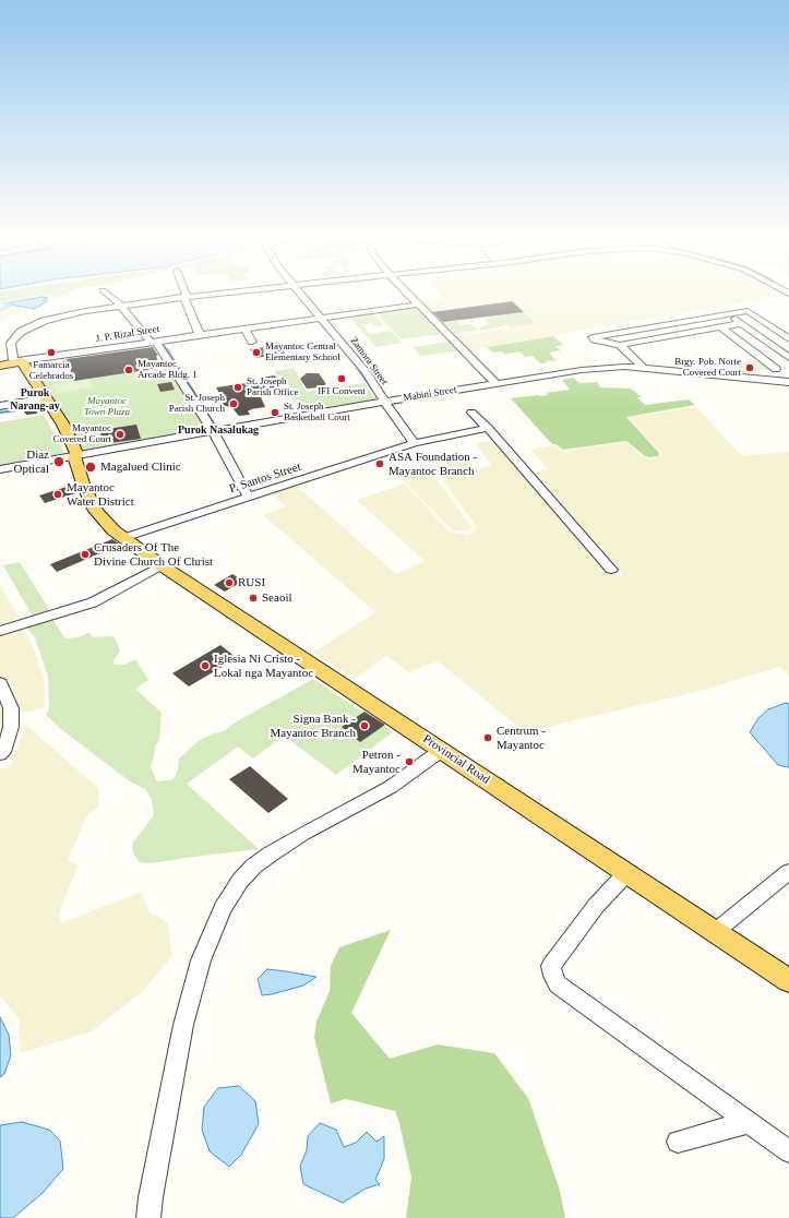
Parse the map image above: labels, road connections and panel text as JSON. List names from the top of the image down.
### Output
{
  "streets": {
    "main road": ["Provincial Road"],
    "street": [
      "J. P. Rizal Street",
      "Zamora Street",
      "Mabini Street",
      "P. Santos Street"
    ]
  },
  "crossings": [
    ["J. P. Rizal Street", "Zamora Street"],
    ["Zamora Street", "Mabini Street"],
    ["Zamora Street", "P. Santos Street"],
    ["Mabini Street", "Provincial Road"],
    ["P. Santos Street", "Provincial Road"]
  ],
  "districts": ["Purok Narang-ay", "Purok Nasalukag"],
  "parks": ["Mayantoc Town Plaza"],
  "places": [
    "Famarcia Celebrados",
    "Mayantoc Central Elementary School",
    "Brgy. Pob. Norte Covered Court",
    "Mayantoc Arcade Bldg. 1",
    "IFI Convent",
    "St. Joseph Parish Office",
    "St. Joseph Parish Church",
    "St. Joseph Basketball Court",
    "Mayantoc Covered Court",
    "Diaz Optical",
    "ASA Foundation - Mayantoc Branch",
    "Magalued Clinic",
    "Mayantoc Water District",
    "Crusaders Of The Divine Church Of Christ",
    "RUSI",
    "Seaoil",
    "Iglesia Ni Cristo - Lokal nga Mayantoc",
    "Signa Bank - Mayantoc Branch",
    "Centrum - Mayantoc",
    "Petron - Mayantoc"
  ]
}
